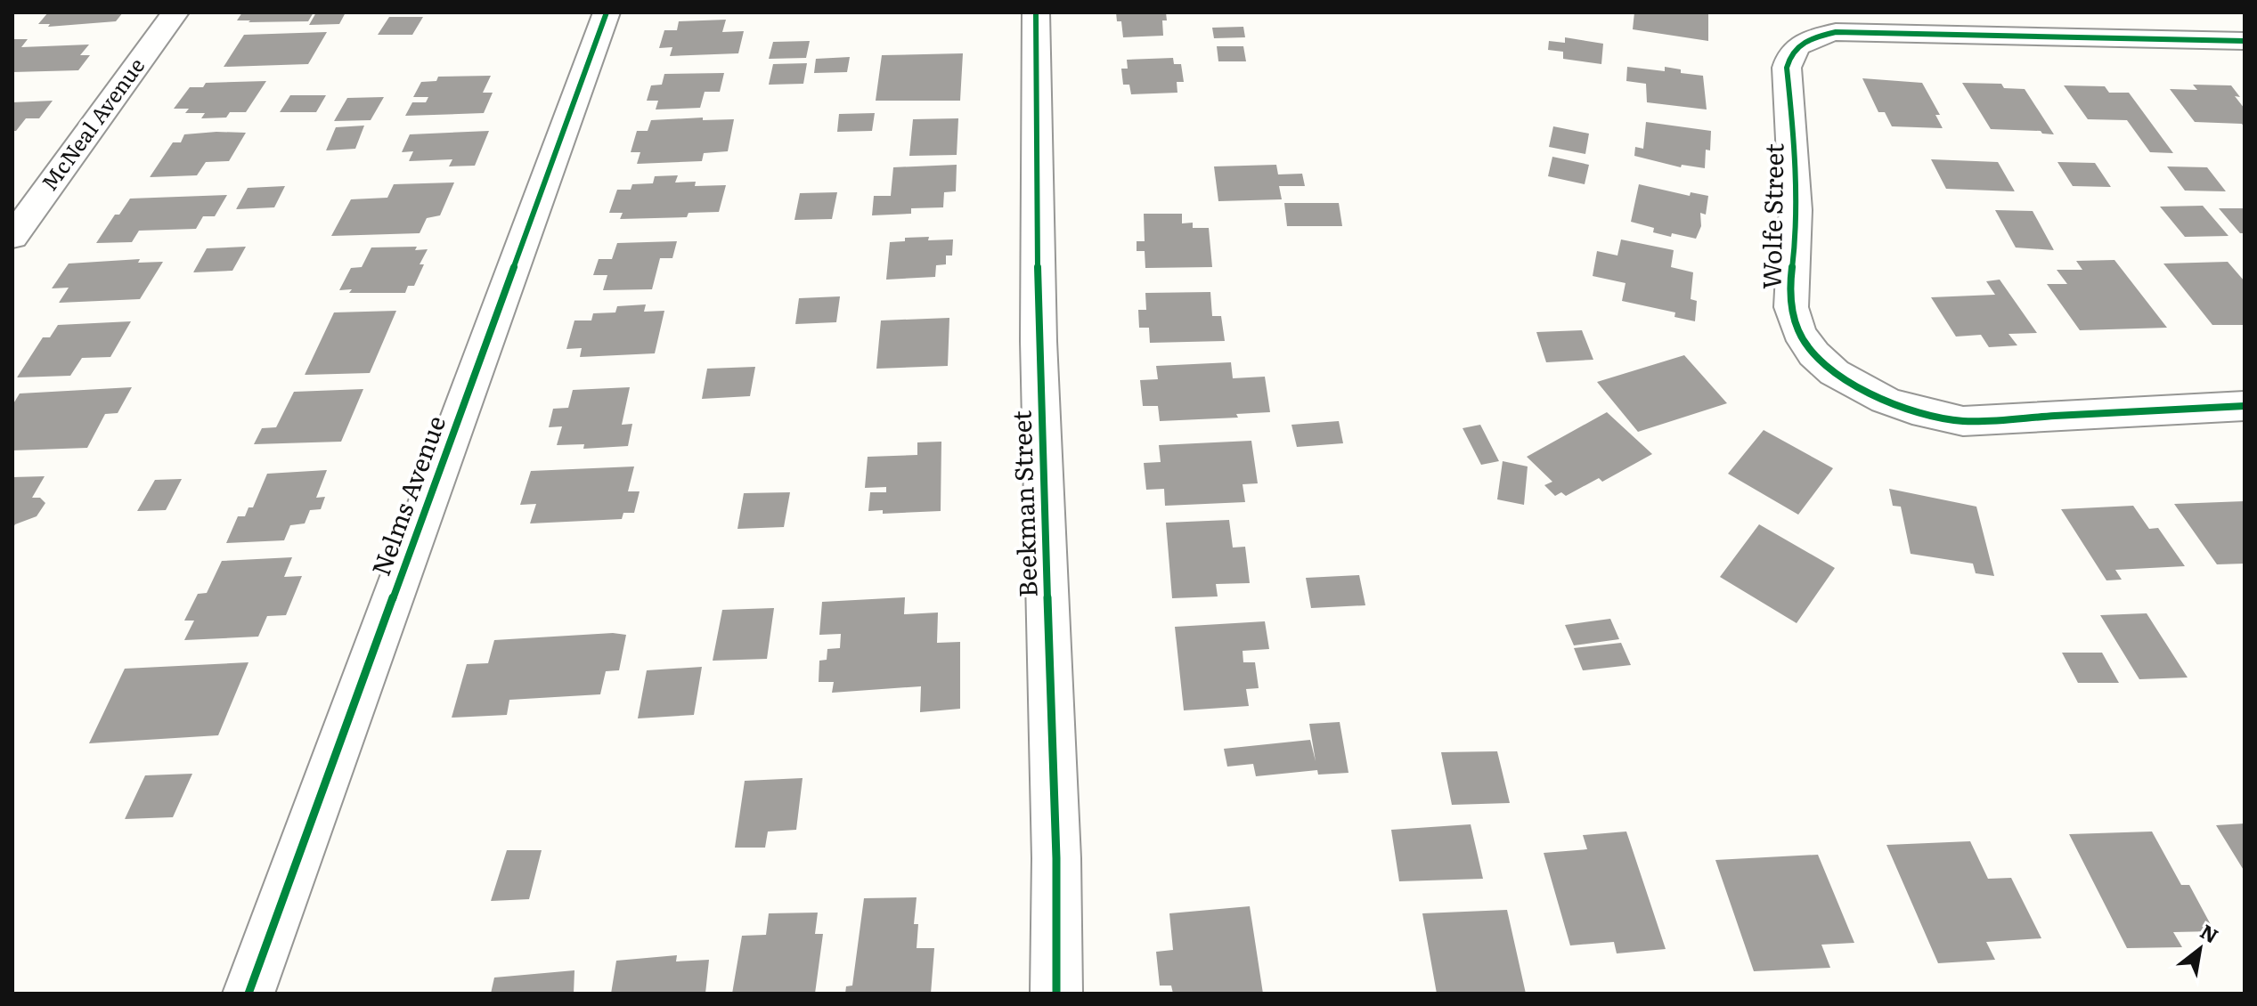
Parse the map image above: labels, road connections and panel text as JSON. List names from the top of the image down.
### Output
{
  "streets": {
    "street": [
      "McNeal Avenue",
      "Wolfe Street",
      "Nelms Avenue",
      "Beekman Street"
    ]
  },
  "north": "top right"
}
